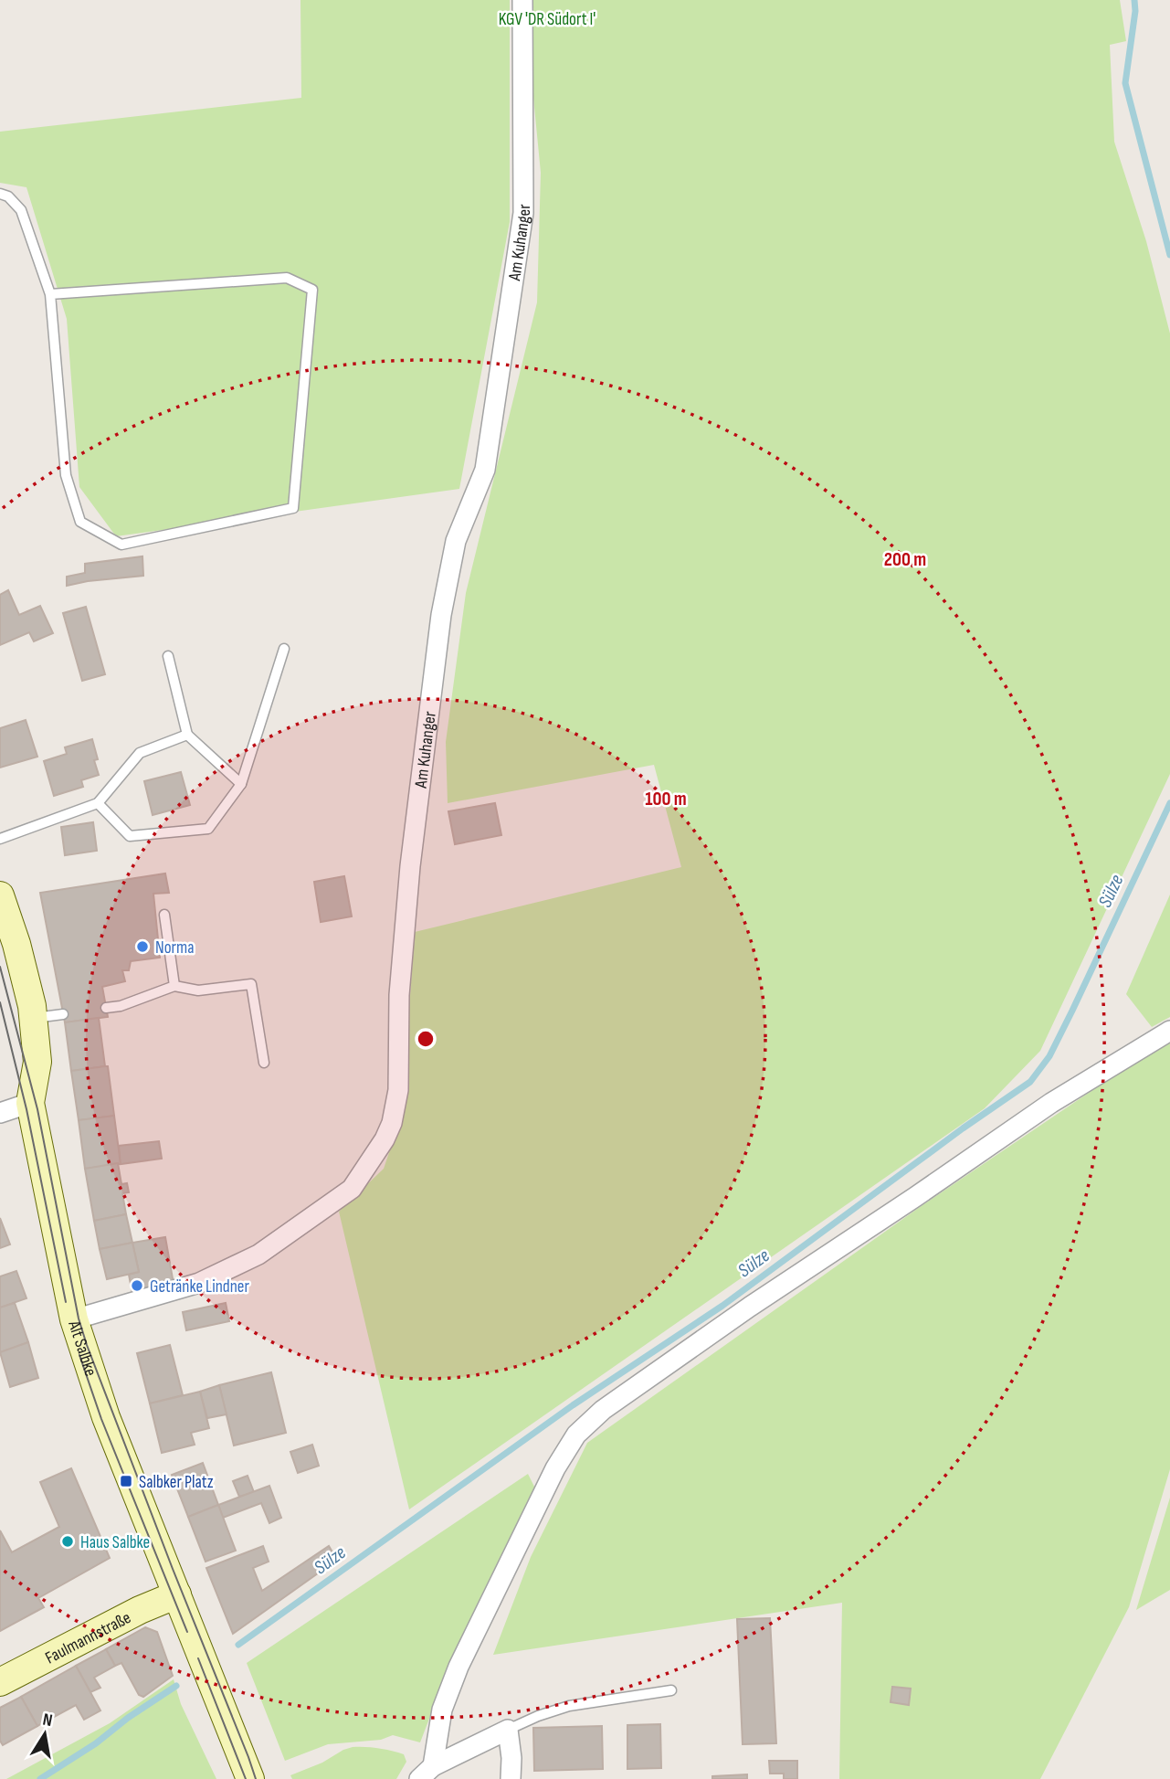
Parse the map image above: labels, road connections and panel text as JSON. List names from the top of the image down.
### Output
{
  "streets": {
    "main road": ["Alt Salbke", "Faulmannstraße"],
    "street": ["Am Kuhanger"]
  },
  "crossings": [
    ["Am Kuhanger", "Alt Salbke"],
    ["Alt Salbke", "Faulmannstraße"]
  ],
  "water": ["Sülze"],
  "parks": ["KGV 'DR Südort I'"],
  "places": {
    "other": ["Norma", "Getränke Lindner", "Haus Salbke"],
    "transit": ["Salbker Platz"]
  },
  "north": "top",
  "rings": ["200 m", "100 m"]
}
